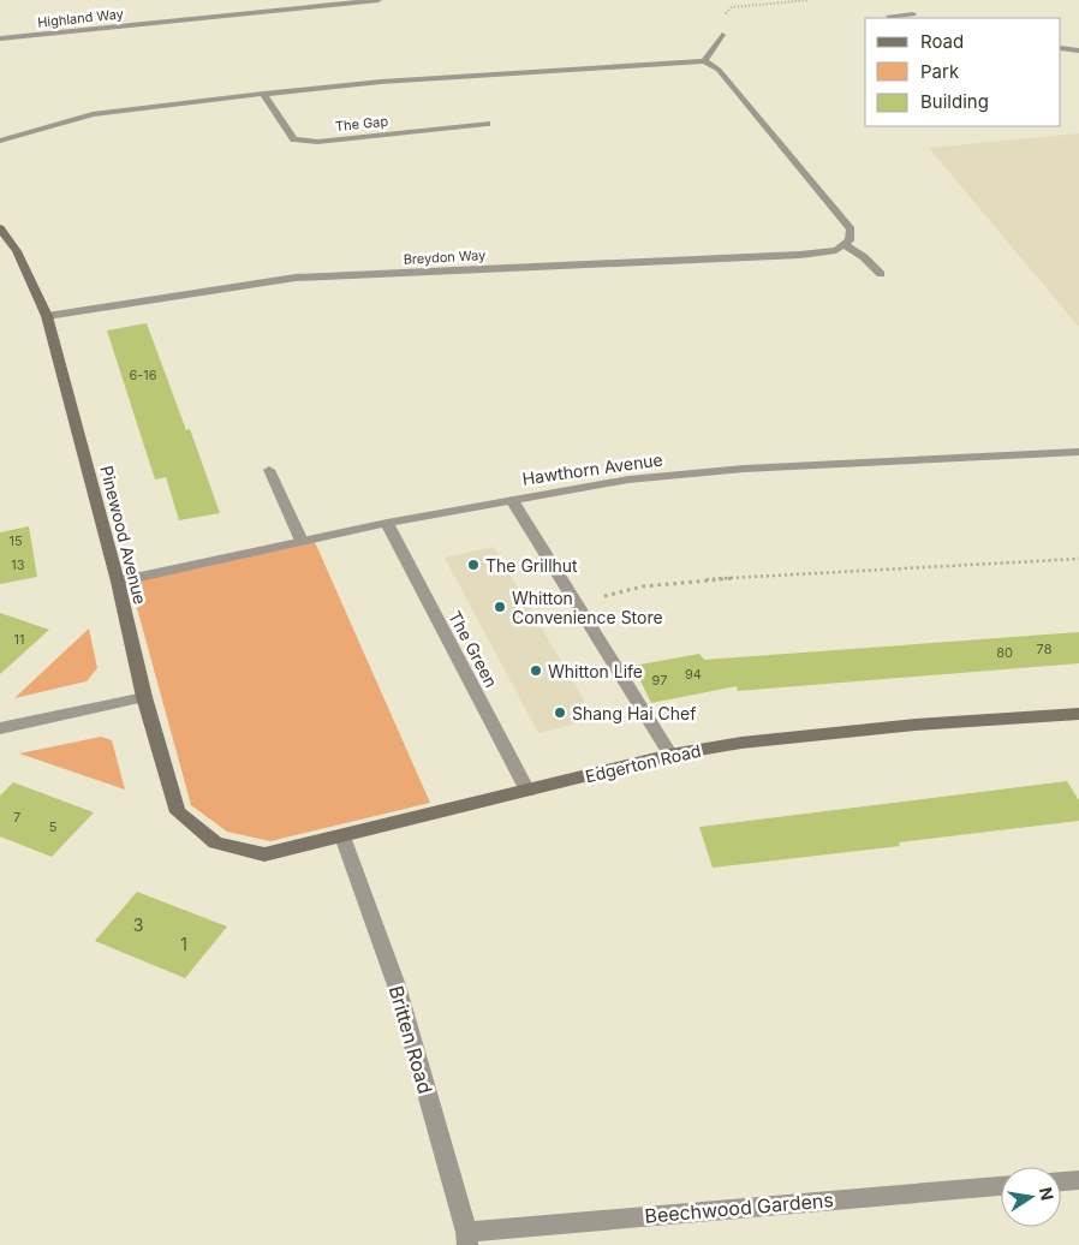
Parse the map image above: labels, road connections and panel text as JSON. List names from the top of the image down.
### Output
{
  "streets": {
    "street": [
      "Highland Way",
      "The Gap",
      "Breydon Way",
      "Hawthorn Avenue",
      "Pinewood Avenue",
      "The Green",
      "Edgerton Road",
      "Britten Road",
      "Beechwood Gardens"
    ]
  },
  "crossings": [
    ["Breydon Way", "Pinewood Avenue"],
    ["Hawthorn Avenue", "Pinewood Avenue"],
    ["Hawthorn Avenue", "The Green"],
    ["Pinewood Avenue", "Edgerton Road"],
    ["The Green", "Edgerton Road"],
    ["Edgerton Road", "Britten Road"],
    ["Britten Road", "Beechwood Gardens"]
  ],
  "places": [
    "The Grillhut",
    "Whitton Convenience Store",
    "Whitton Life",
    "Shang Hai Chef"
  ],
  "house_numbers": [
    "6-16",
    "15",
    "13",
    "11",
    "78",
    "80",
    "94",
    "97",
    "7",
    "5",
    "3",
    "1"
  ],
  "legend": ["Road", "Park", "Building"],
  "north": "right"
}
